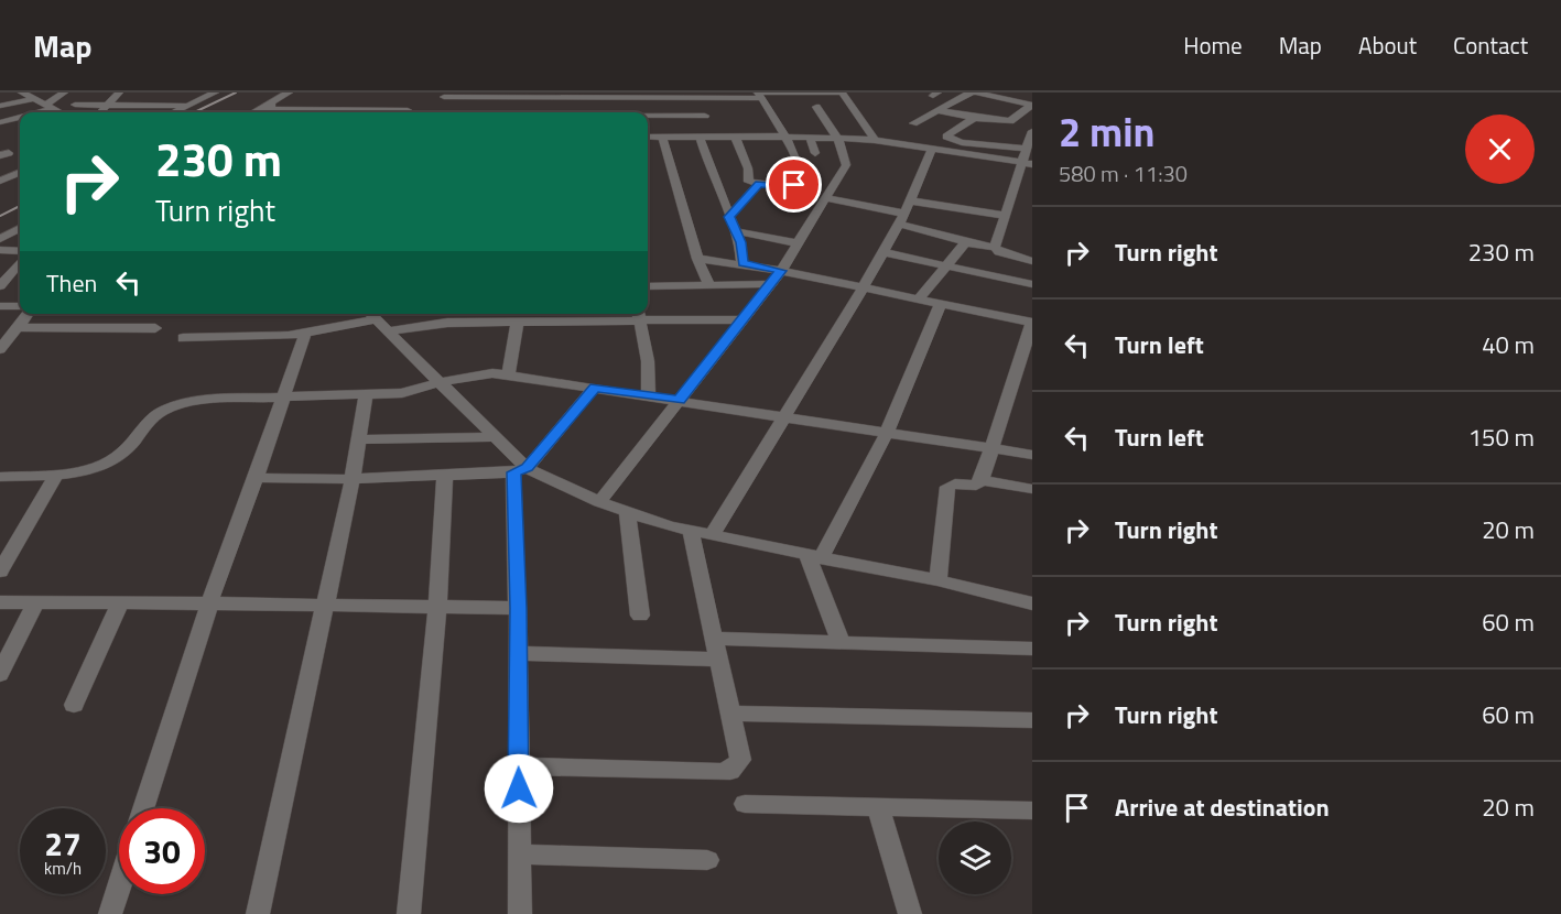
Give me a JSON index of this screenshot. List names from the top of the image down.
{
  "page": {
    "header": "Map",
    "nav": [
      "Home",
      "Map",
      "About",
      "Contact"
    ],
    "heading": ["2 min", "580 m · 11:30"],
    "turn": ["230 m", "Turn right"],
    "list": [
      {
        "name": "Turn right",
        "value": "230 m"
      },
      {
        "name": "Turn left",
        "value": "40 m"
      },
      {
        "name": "Turn left",
        "value": "150 m"
      },
      {
        "name": "Turn right",
        "value": "20 m"
      },
      {
        "name": "Turn right",
        "value": "60 m"
      },
      {
        "name": "Turn right",
        "value": "60 m"
      },
      {
        "name": "Arrive at destination",
        "value": "20 m"
      }
    ],
    "then": "Then",
    "speed": "27 km/h",
    "limit": "30"
  }
}
